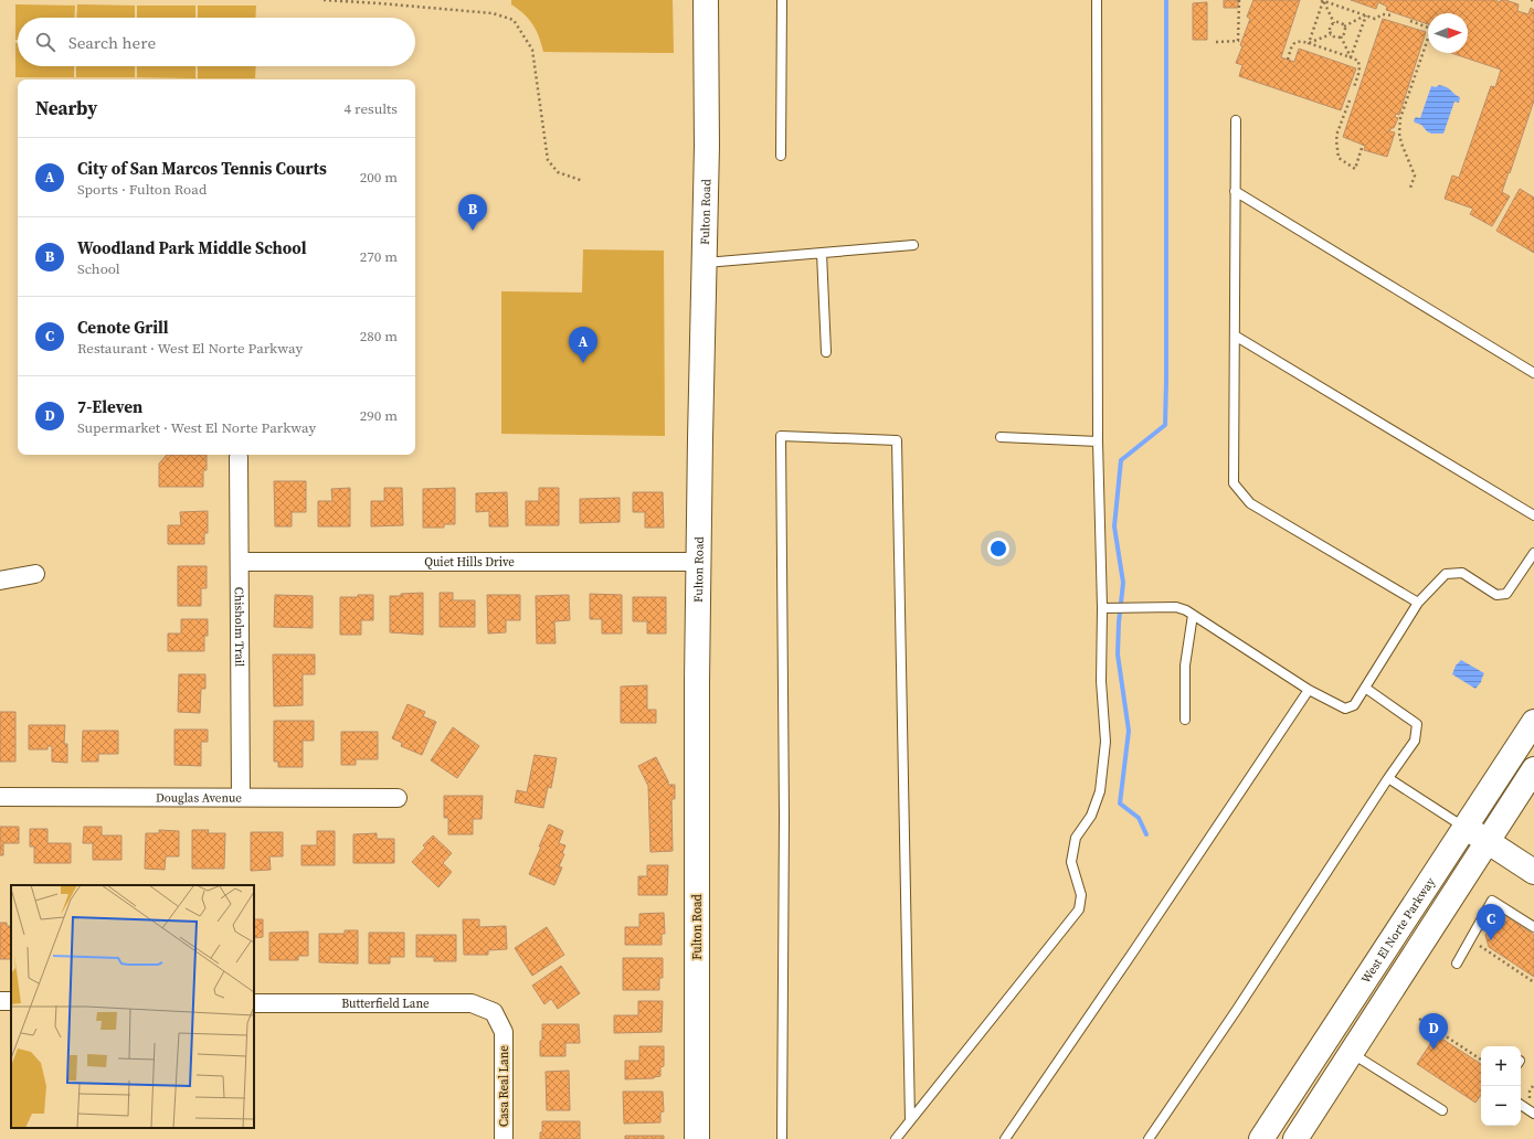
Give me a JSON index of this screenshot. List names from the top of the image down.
{
  "streets": {
    "street": [
      "Fulton Road",
      "Quiet Hills Drive",
      "Chisholm Trail",
      "Douglas Avenue",
      "West El Norte Parkway",
      "Butterfield Lane",
      "Casa Real Lane"
    ]
  },
  "crossings": [
    ["Fulton Road", "Quiet Hills Drive"],
    ["Quiet Hills Drive", "Chisholm Trail"],
    ["Chisholm Trail", "Douglas Avenue"],
    ["Butterfield Lane", "Casa Real Lane"]
  ],
  "north": "right",
  "page": {
    "search": "Search here",
    "heading": ["Nearby", "4 results"],
    "list": [
      {
        "mark": "A",
        "name": "City of San Marcos Tennis Courts",
        "note": "Sports · Fulton Road",
        "value": "200 m"
      },
      {
        "mark": "B",
        "name": "Woodland Park Middle School",
        "note": "School",
        "value": "270 m"
      },
      {
        "mark": "C",
        "name": "Cenote Grill",
        "note": "Restaurant · West El Norte Parkway",
        "value": "280 m"
      },
      {
        "mark": "D",
        "name": "7-Eleven",
        "note": "Supermarket · West El Norte Parkway",
        "value": "290 m"
      }
    ],
    "pins": [
      "B",
      "A",
      "C",
      "D"
    ],
    "map_buttons": ["+", "−"]
  }
}
